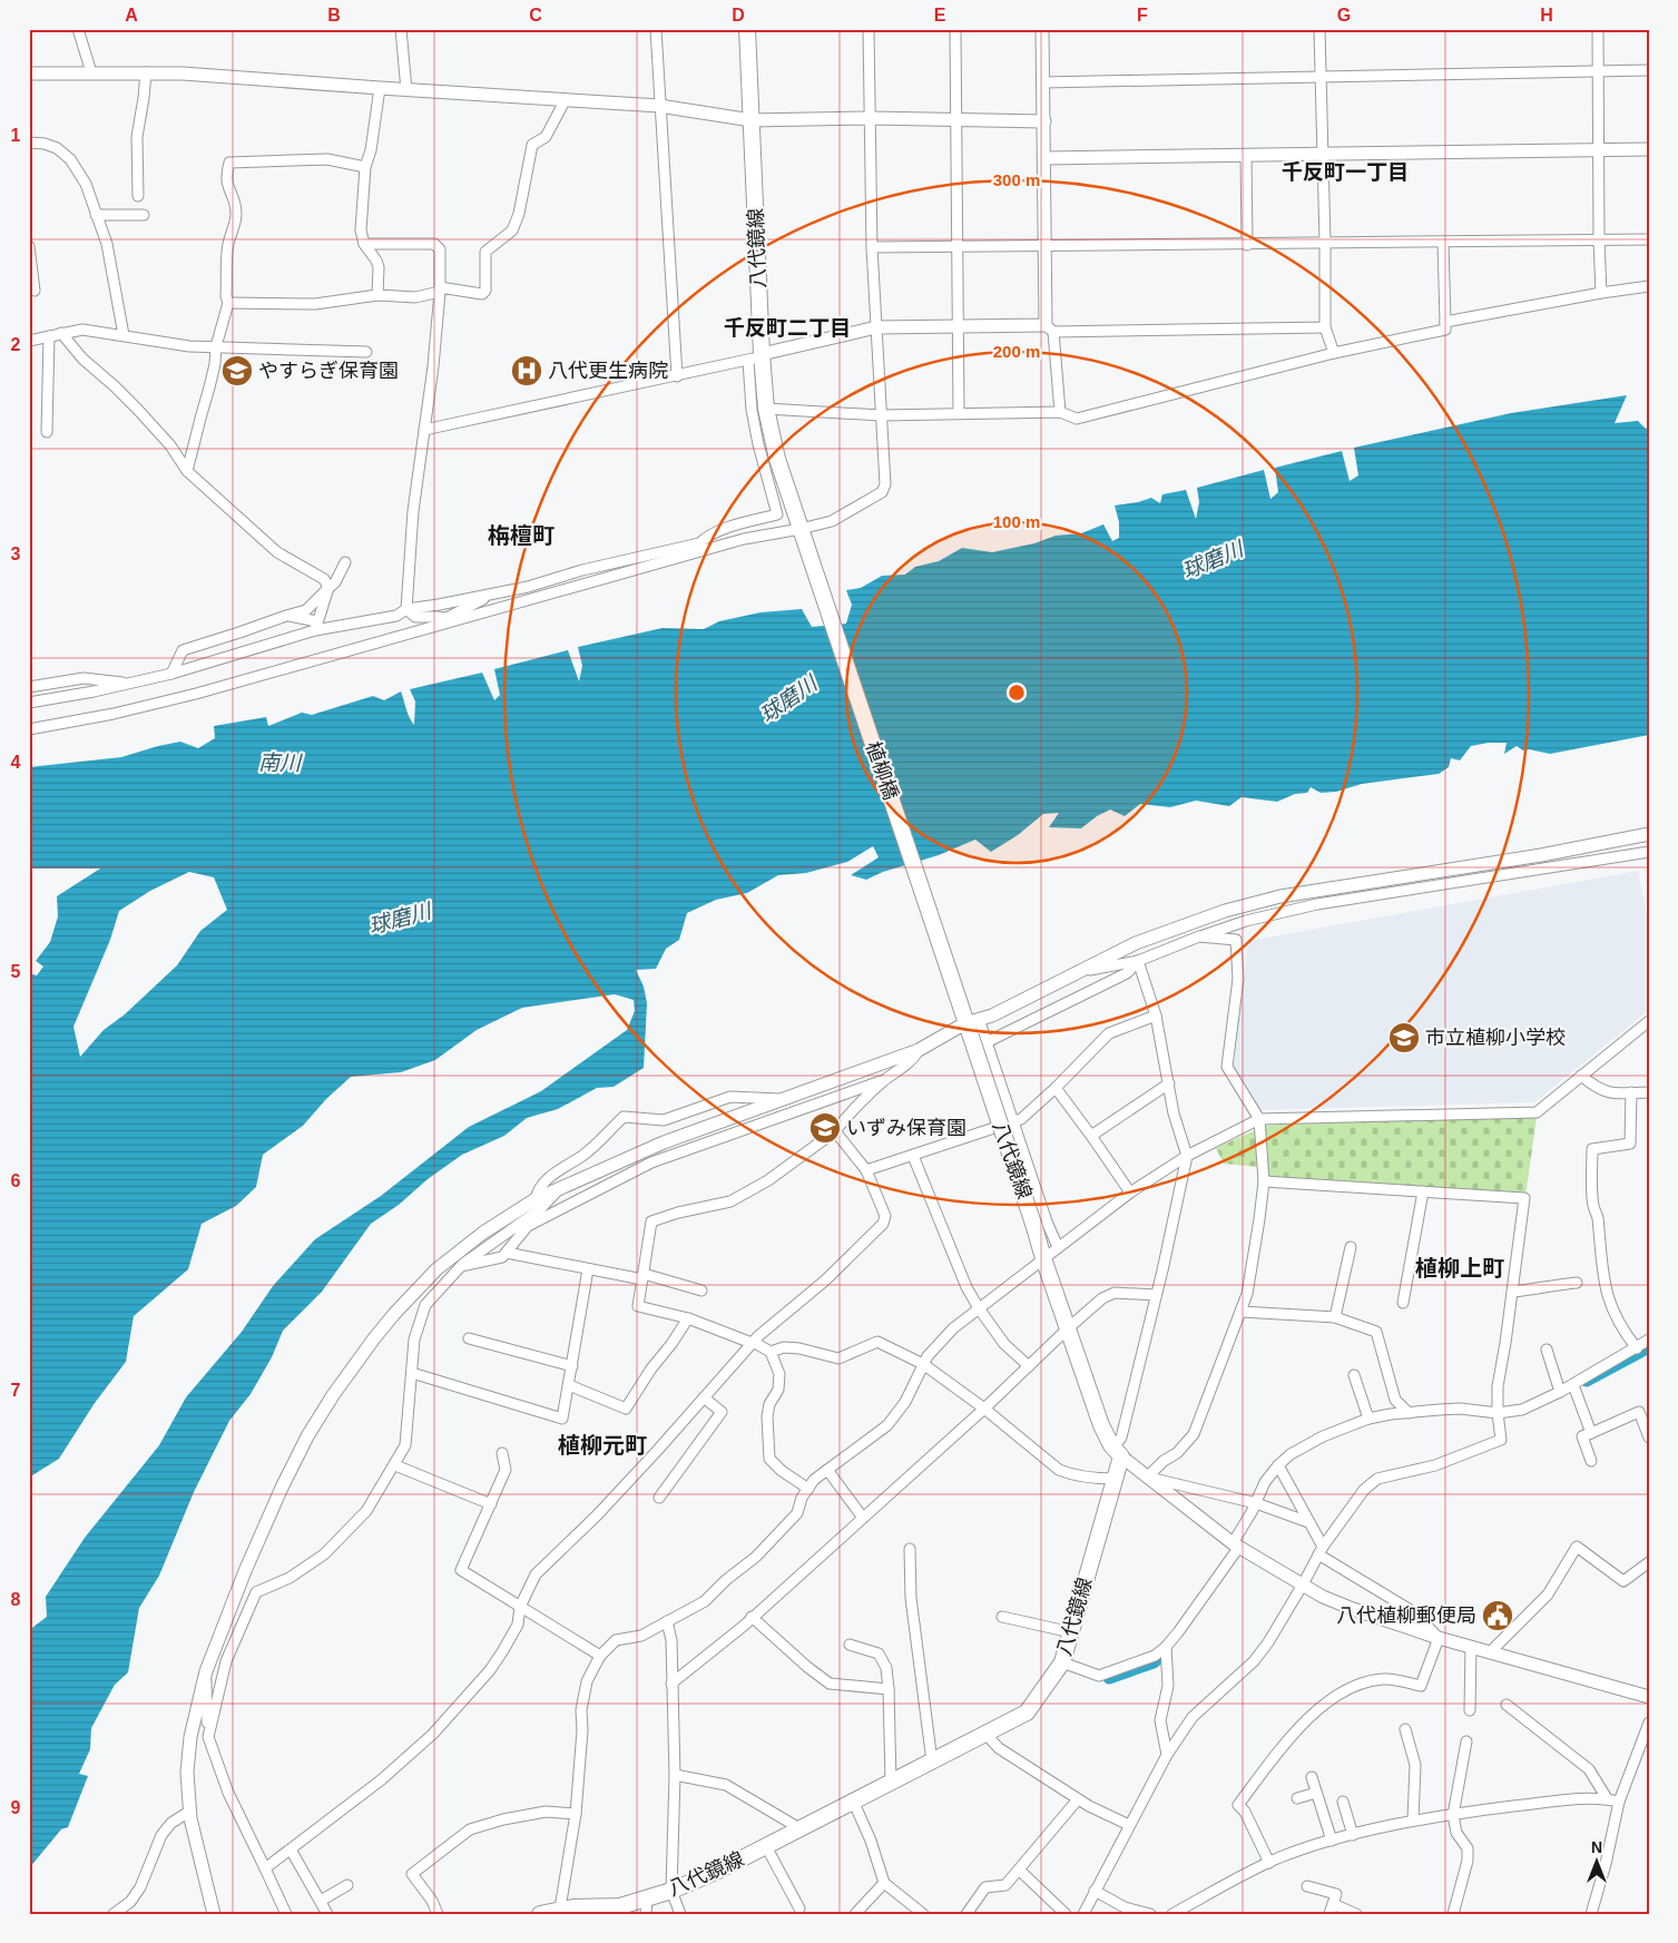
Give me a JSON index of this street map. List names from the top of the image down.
{
  "streets": {
    "main road": ["八代鏡線", "植柳橋"]
  },
  "crossings": [
    ["八代鏡線", "植柳橋"]
  ],
  "districts": [
    "千反町一丁目",
    "千反町二丁目",
    "栴檀町",
    "植柳上町",
    "植柳元町"
  ],
  "water": ["球磨川", "南川"],
  "places": {
    "school or university": ["やすらぎ保育園", "市立植柳小学校", "いずみ保育園"],
    "hospital": ["八代更生病院"],
    "public building": ["八代植柳郵便局"]
  },
  "north": "top",
  "grid": {
    "columns": [
      "A",
      "B",
      "C",
      "D",
      "E",
      "F",
      "G",
      "H"
    ],
    "rows": [
      "1",
      "2",
      "3",
      "4",
      "5",
      "6",
      "7",
      "8",
      "9"
    ]
  },
  "rings": ["300 m", "200 m", "100 m"]
}
